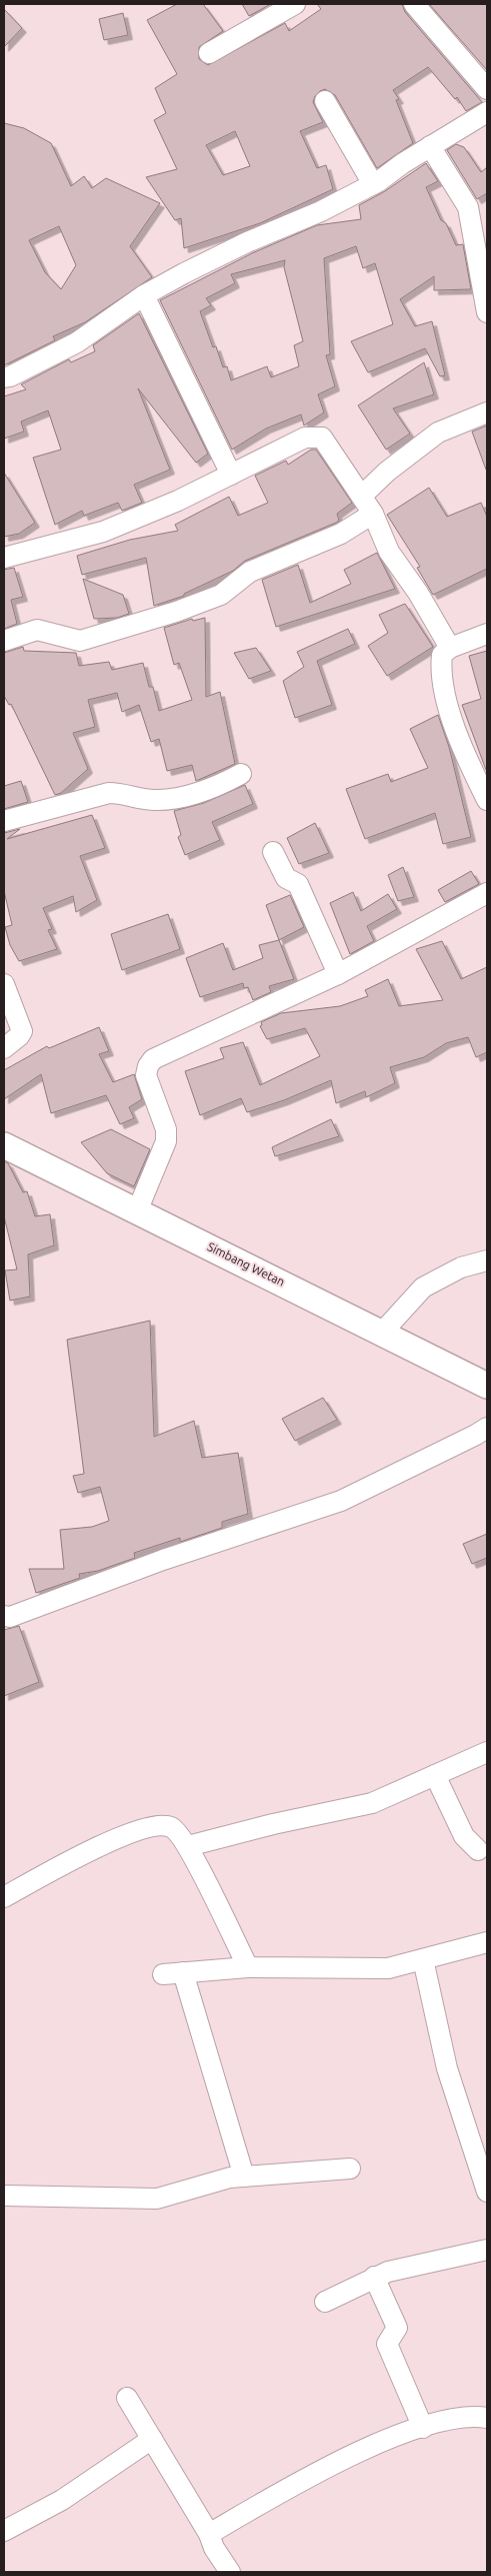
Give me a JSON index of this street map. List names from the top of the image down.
{
  "streets": {
    "street": ["Simbang Wetan"]
  }
}
